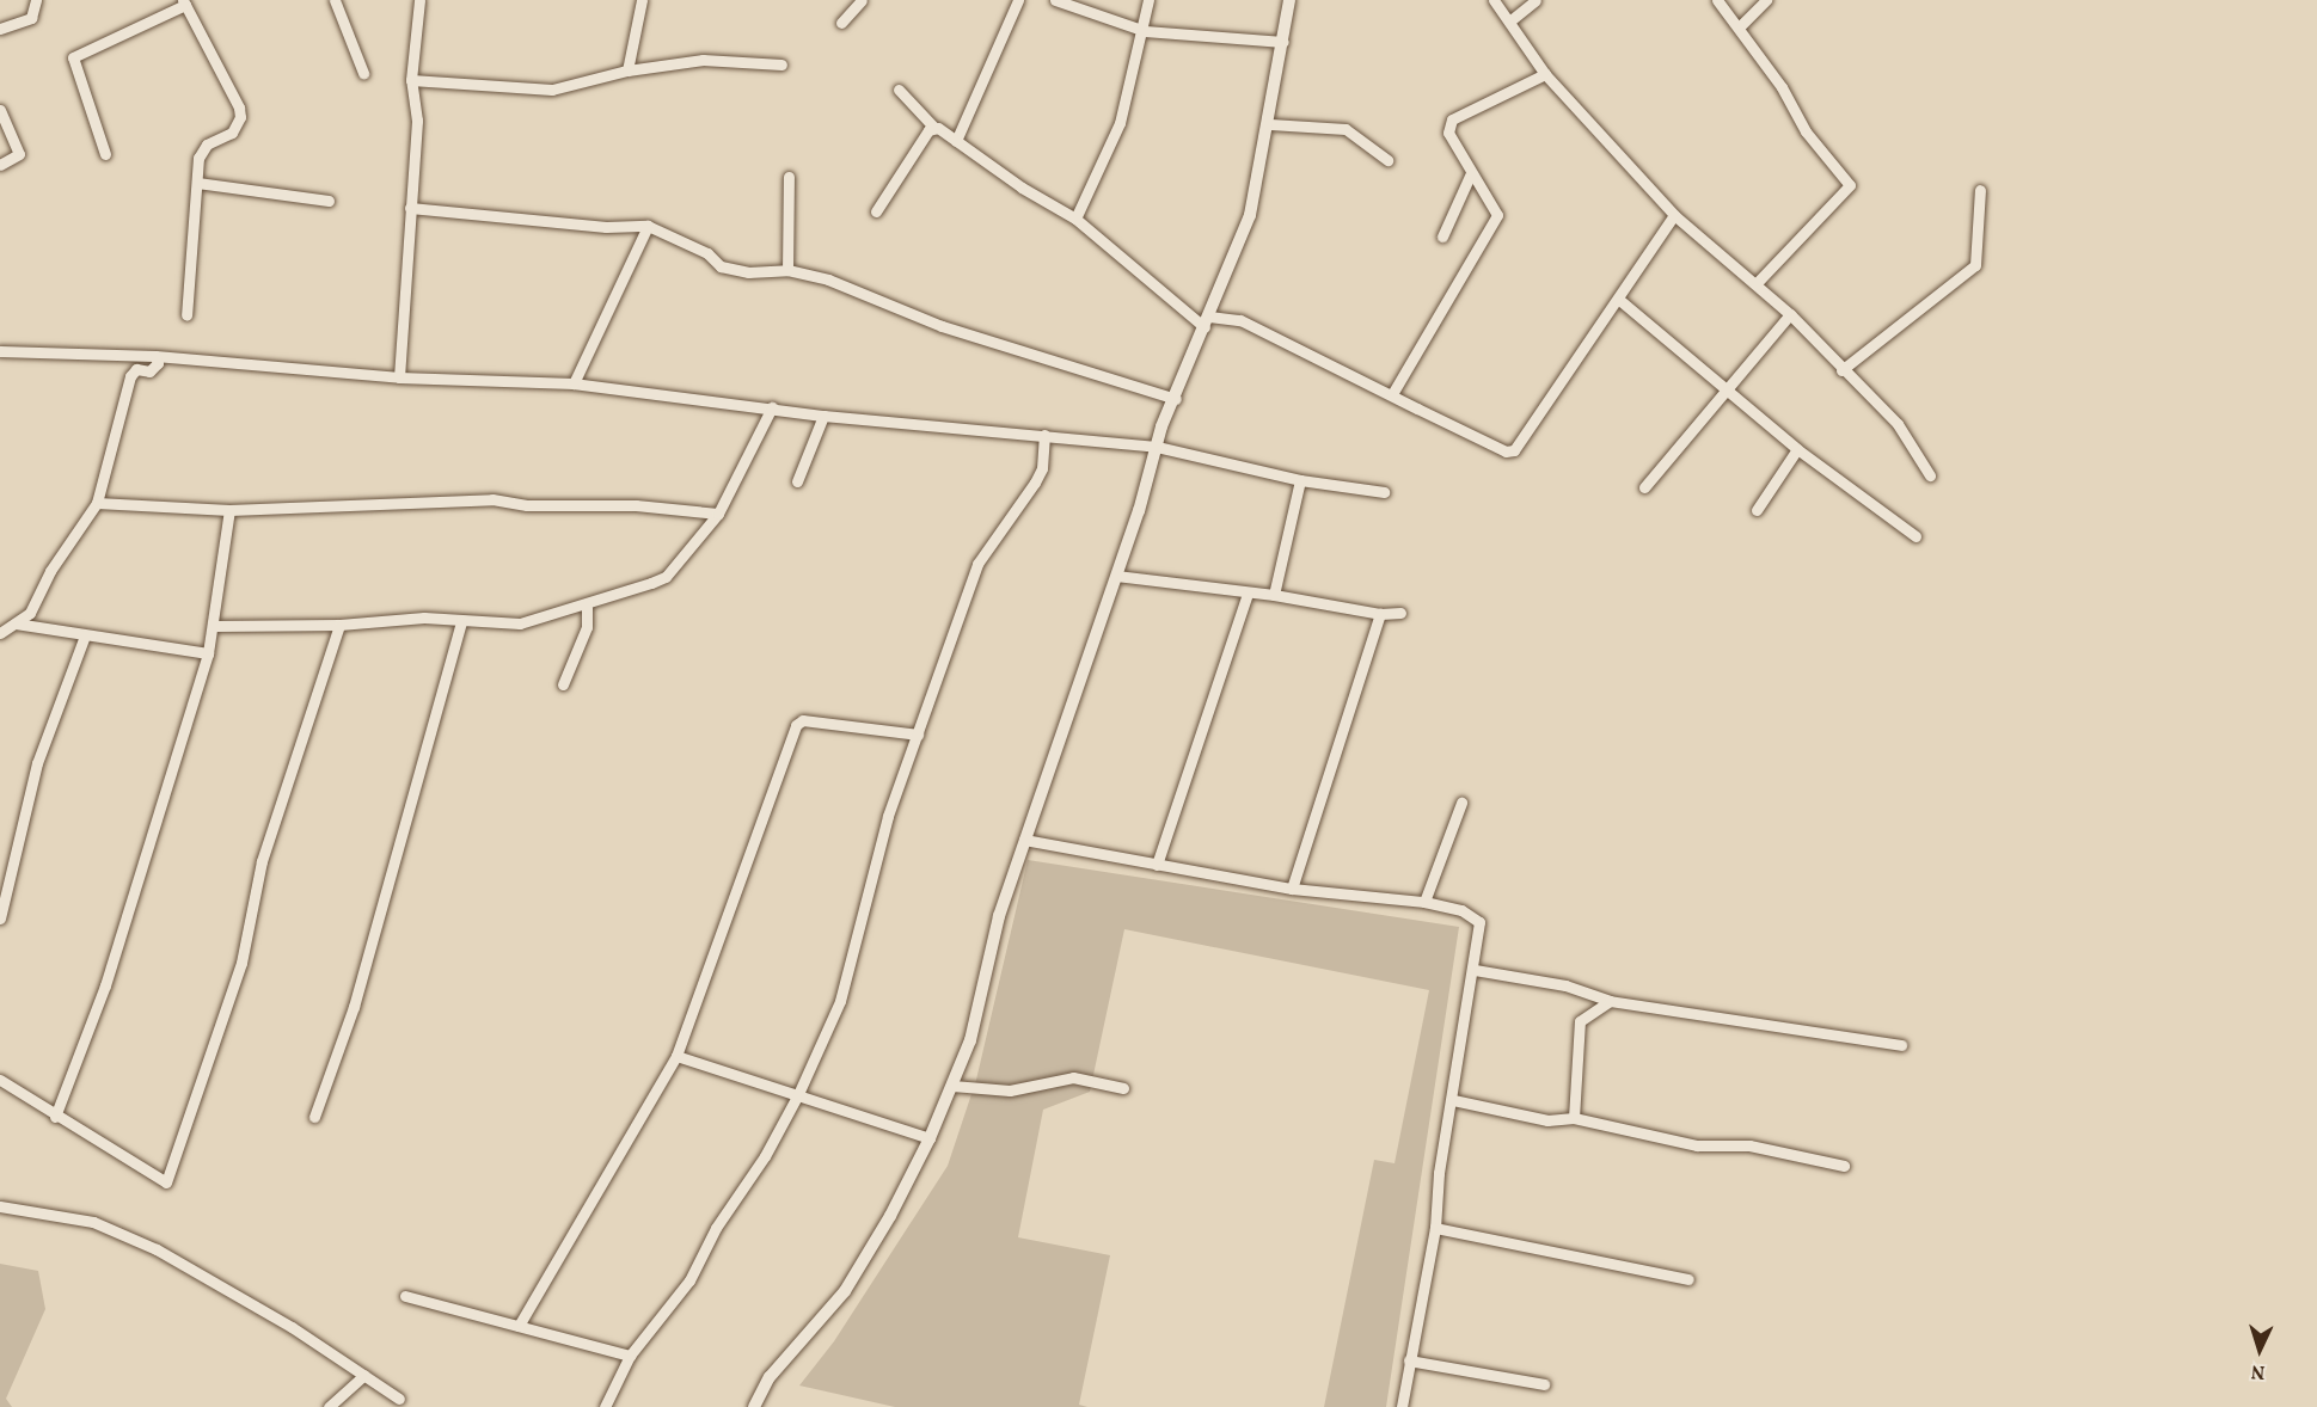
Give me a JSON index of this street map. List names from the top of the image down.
{
  "north": "bottom"
}
